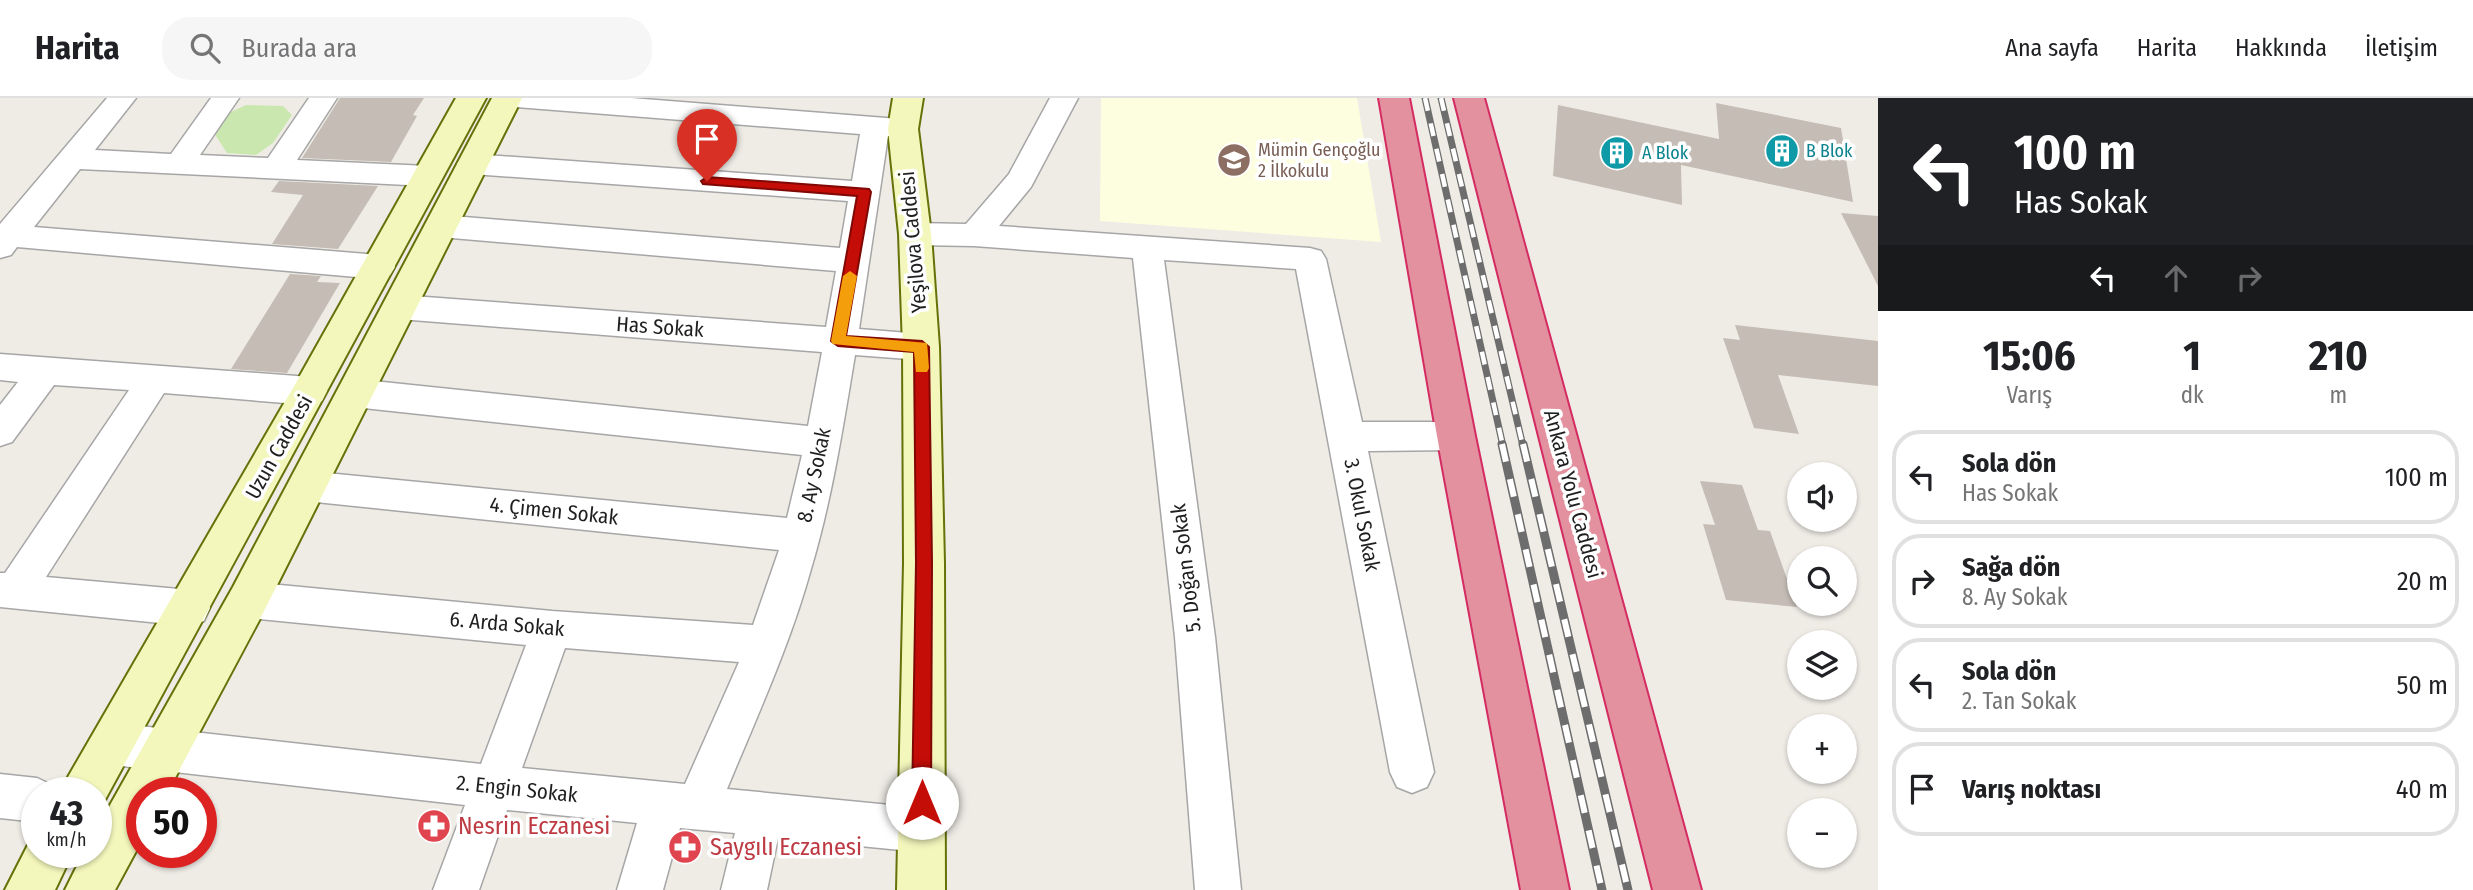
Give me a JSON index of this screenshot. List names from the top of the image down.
{
  "streets": {
    "highway": ["Ankara Yolu Caddesi"],
    "main road": ["Yeşilova Caddesi", "Uzun Caddesi"],
    "street": [
      "Has Sokak",
      "8. Ay Sokak",
      "4. Çimen Sokak",
      "3. Okul Sokak",
      "5. Doğan Sokak",
      "6. Arda Sokak",
      "2. Engin Sokak"
    ]
  },
  "crossings": [
    ["Yeşilova Caddesi", "Has Sokak"],
    ["Yeşilova Caddesi", "8. Ay Sokak"],
    ["Yeşilova Caddesi", "2. Engin Sokak"],
    ["Has Sokak", "Uzun Caddesi"],
    ["Has Sokak", "8. Ay Sokak"],
    ["Uzun Caddesi", "4. Çimen Sokak"],
    ["Uzun Caddesi", "6. Arda Sokak"],
    ["Uzun Caddesi", "2. Engin Sokak"],
    ["8. Ay Sokak", "4. Çimen Sokak"],
    ["8. Ay Sokak", "6. Arda Sokak"],
    ["8. Ay Sokak", "2. Engin Sokak"],
    ["3. Okul Sokak", "5. Doğan Sokak"]
  ],
  "places": {
    "building": ["B Blok", "A Blok"],
    "school or university": ["Mümin Gençoğlu 2 İlkokulu"],
    "pharmacy": ["Nesrin Eczanesi", "Saygılı Eczanesi"]
  },
  "page": {
    "header": "Harita",
    "search": "Burada ara",
    "nav": [
      "Ana sayfa",
      "Harita",
      "Hakkında",
      "İletişim"
    ],
    "turn": ["100 m", "Has Sokak"],
    "eta": [
      "15:06",
      "Varış",
      "1",
      "dk",
      "210",
      "m"
    ],
    "list": [
      {
        "name": "Sola dön",
        "note": "Has Sokak",
        "value": "100 m"
      },
      {
        "name": "Sağa dön",
        "note": "8. Ay Sokak",
        "value": "20 m"
      },
      {
        "name": "Sola dön",
        "note": "2. Tan Sokak",
        "value": "50 m"
      },
      {
        "name": "Varış noktası",
        "value": "40 m"
      }
    ],
    "map_buttons": ["+", "−"],
    "speed": "43 km/h",
    "limit": "50"
  }
}
